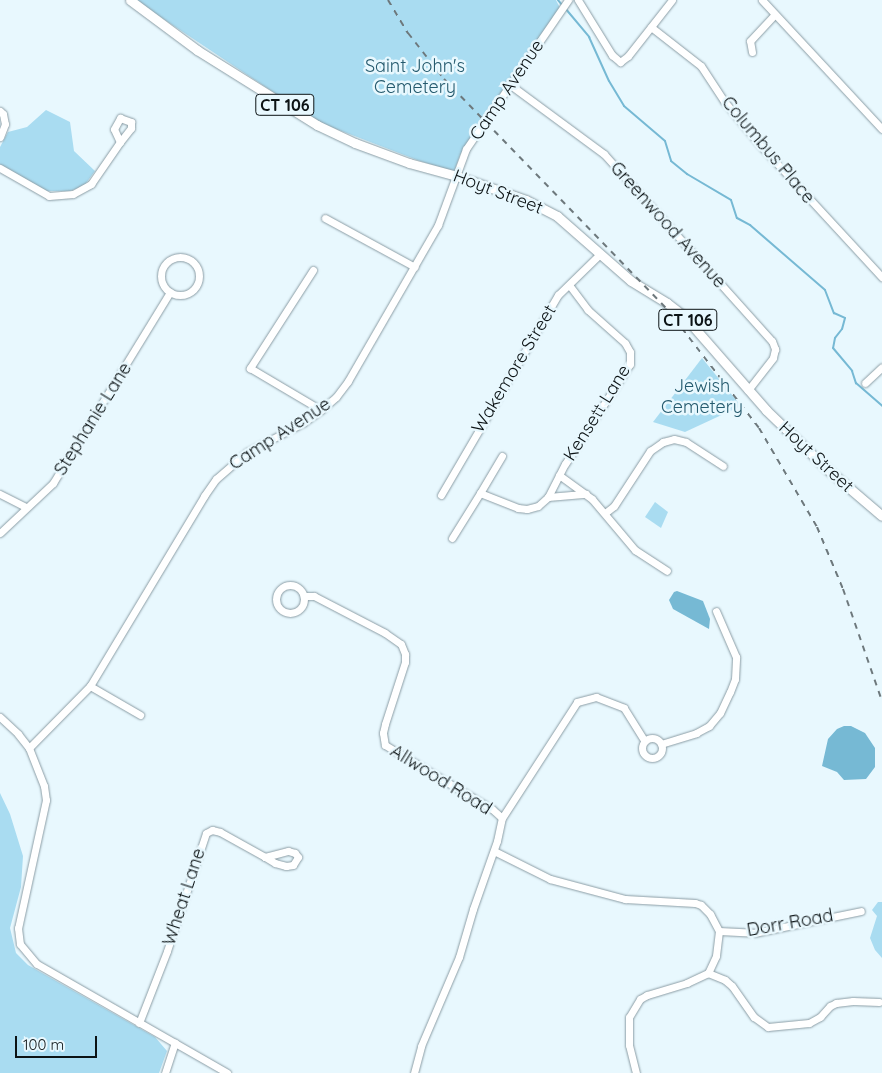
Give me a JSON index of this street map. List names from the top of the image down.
{
  "streets": {
    "main road": ["CT 106", "Hoyt Street"],
    "street": [
      "Camp Avenue",
      "Columbus Place",
      "Greenwood Avenue",
      "Wakemore Street",
      "Kensett Lane",
      "Stephanie Lane",
      "Allwood Road",
      "Wheat Lane",
      "Dorr Road"
    ]
  },
  "crossings": [
    ["Camp Avenue", "Hoyt Street"],
    ["Camp Avenue", "Greenwood Avenue"],
    ["Hoyt Street", "Greenwood Avenue"],
    ["Hoyt Street", "Wakemore Street"],
    ["Wakemore Street", "Kensett Lane"]
  ],
  "parks": ["Saint John's Cemetery", "Jewish Cemetery"],
  "scale_bar": "100 m"
}
